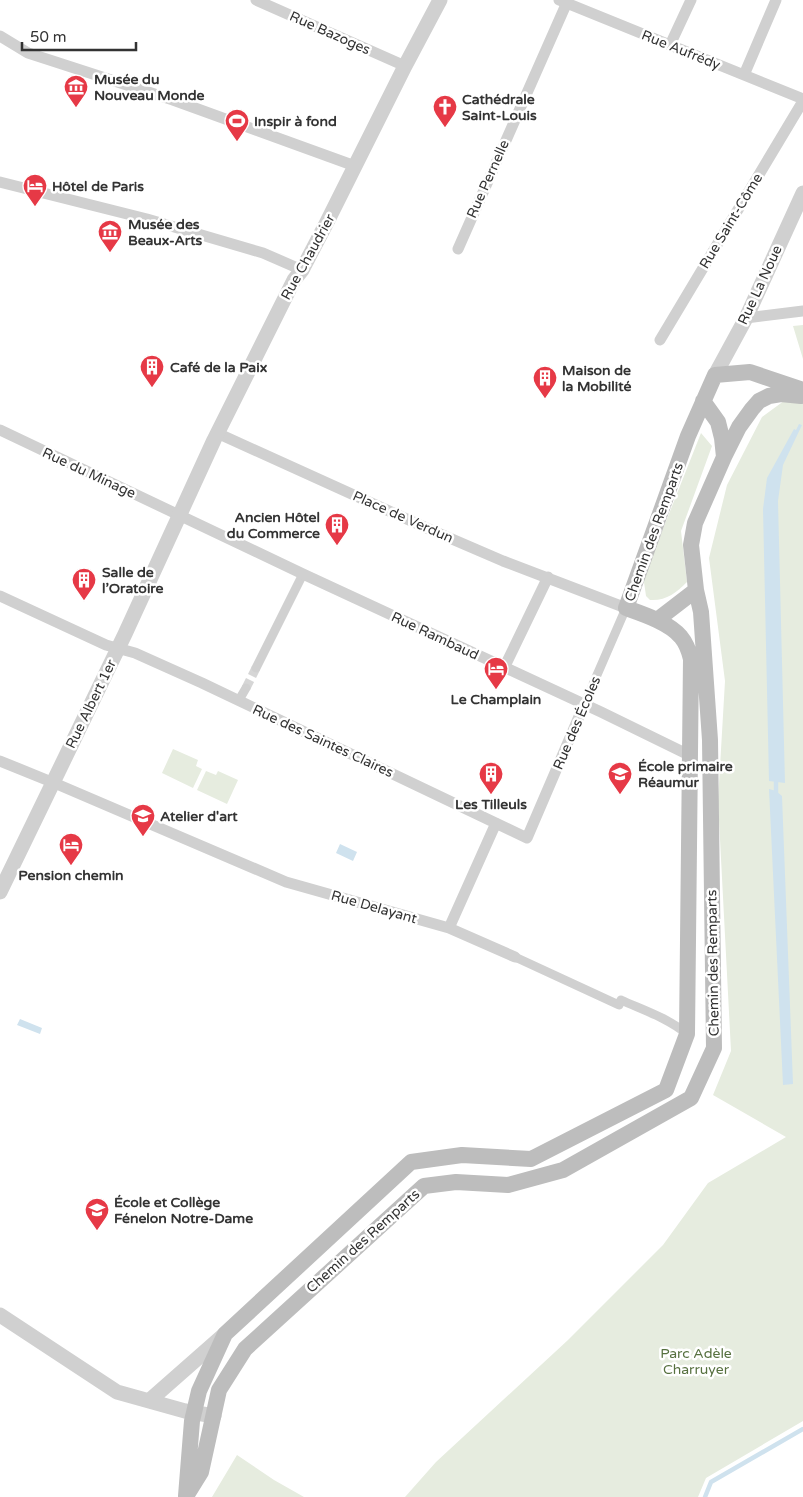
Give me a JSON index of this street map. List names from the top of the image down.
{
  "streets": {
    "main road": ["Chemin des Remparts"],
    "street": [
      "Rue Bazoges",
      "Rue Aufrédy",
      "Rue Pernelle",
      "Rue Saint-Côme",
      "Rue Chaudrier",
      "Rue La Noue",
      "Rue du Minage",
      "Place de Verdun",
      "Rue Rambaud",
      "Rue Albert 1er",
      "Rue des Écoles",
      "Rue des Saintes Claires",
      "Rue Delayant"
    ]
  },
  "crossings": [
    ["Rue Bazoges", "Rue Chaudrier"],
    ["Rue Aufrédy", "Rue Pernelle"],
    ["Rue Aufrédy", "Rue Saint-Côme"],
    ["Rue Chaudrier", "Rue du Minage"],
    ["Rue Chaudrier", "Place de Verdun"],
    ["Rue Chaudrier", "Rue Rambaud"],
    ["Rue Chaudrier", "Rue Albert 1er"],
    ["Rue La Noue", "Chemin des Remparts"],
    ["Rue du Minage", "Rue Rambaud"],
    ["Rue du Minage", "Rue Albert 1er"],
    ["Place de Verdun", "Chemin des Remparts"],
    ["Place de Verdun", "Rue des Écoles"],
    ["Chemin des Remparts", "Rue Rambaud"],
    ["Chemin des Remparts", "Rue des Écoles"],
    ["Chemin des Remparts", "Rue Delayant"],
    ["Rue Rambaud", "Rue Albert 1er"],
    ["Rue Rambaud", "Rue des Écoles"],
    ["Rue Albert 1er", "Rue des Saintes Claires"],
    ["Rue Albert 1er", "Rue Delayant"],
    ["Rue des Écoles", "Rue des Saintes Claires"]
  ],
  "parks": ["Parc Adèle Charruyer"],
  "places": {
    "museum": ["Musée du Nouveau Monde", "Musée des Beaux-Arts"],
    "church": ["Cathédrale Saint-Louis"],
    "sports": ["Inspir à fond"],
    "hotel": ["Hôtel de Paris", "Le Champlain", "Pension chemin"],
    "building": [
      "Café de la Paix",
      "Maison de la Mobilité",
      "Ancien Hôtel du Commerce",
      "Salle de l’Oratoire",
      "Les Tilleuls"
    ],
    "school or university": ["École primaire Réaumur", "Atelier d'art", "École et Collège Fénelon Notre-Dame"]
  },
  "scale_bar": "50 m"
}
